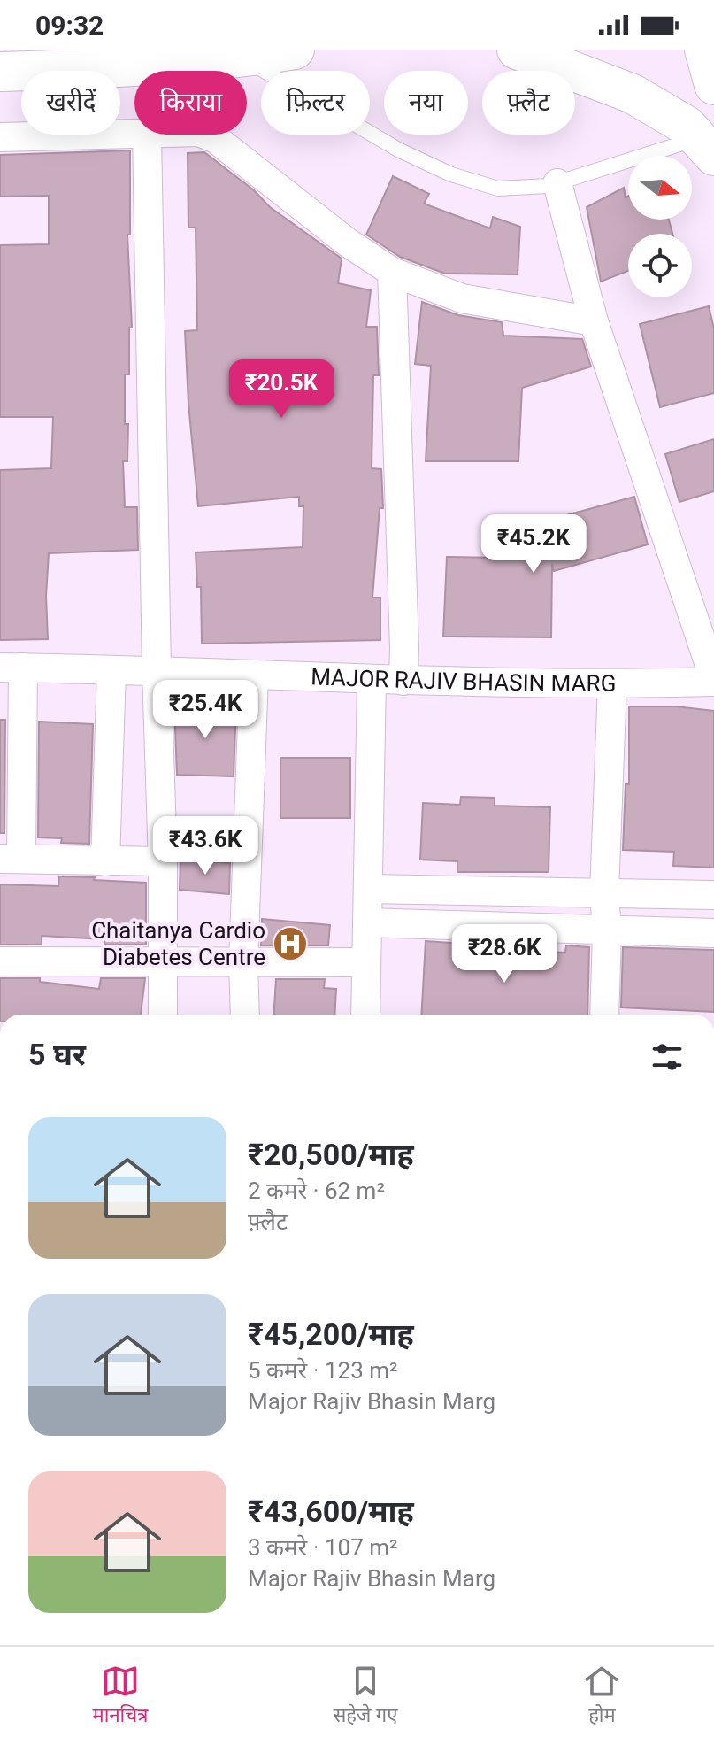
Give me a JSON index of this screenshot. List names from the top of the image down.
{
  "streets": {
    "street": ["MAJOR RAJIV BHASIN MARG"]
  },
  "places": {
    "hospital": ["Chaitanya Cardio Diabetes Centre"]
  },
  "north": "right",
  "page": {
    "status": "09:32",
    "chip": [
      "खरीदें",
      "किराया",
      "फ़िल्टर",
      "नया",
      "फ़्लैट"
    ],
    "price": [
      "₹20.5K",
      "₹45.2K",
      "₹25.4K",
      "₹43.6K",
      "₹28.6K"
    ],
    "heading": "5 घर",
    "list": [
      {
        "name": "₹20,500/माह",
        "note": "2 कमरे · 62 m² · फ़्लैट"
      },
      {
        "name": "₹45,200/माह",
        "note": "5 कमरे · 123 m² · Major Rajiv Bhasin Marg"
      },
      {
        "name": "₹43,600/माह",
        "note": "3 कमरे · 107 m² · Major Rajiv Bhasin Marg"
      }
    ],
    "tabs": ["मानचित्र", "सहेजे गए", "होम"]
  }
}
